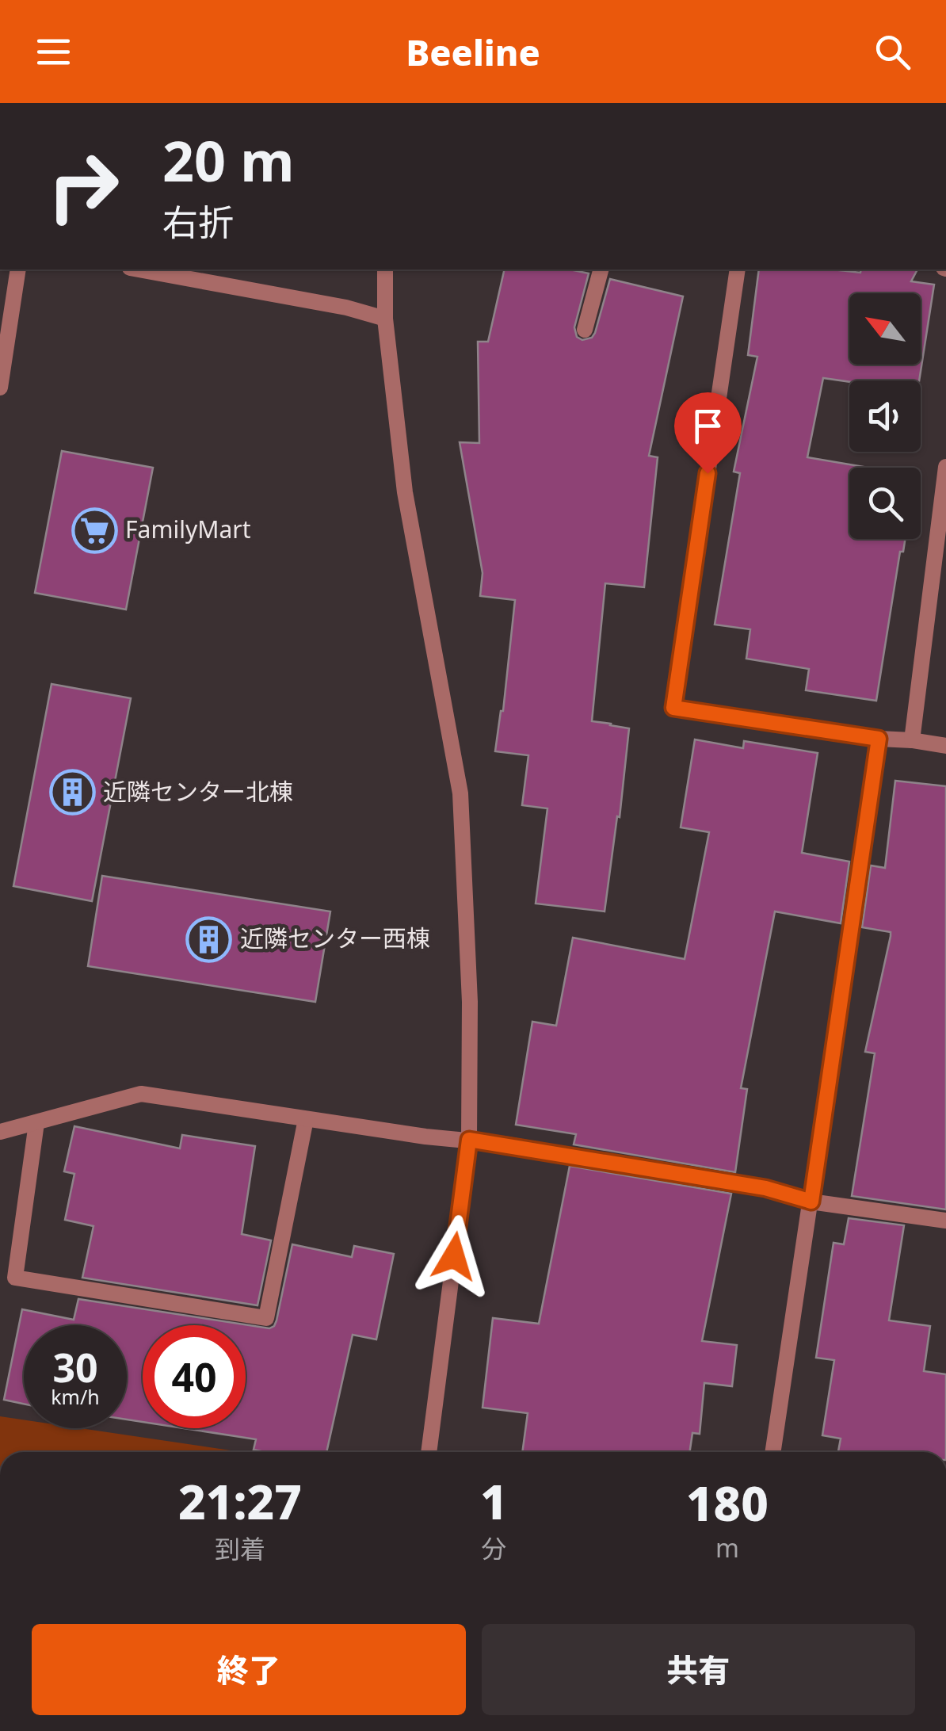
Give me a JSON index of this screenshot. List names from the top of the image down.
{
  "places": {
    "supermarket": ["FamilyMart"],
    "building": ["近隣センター北棟", "近隣センター西棟"]
  },
  "north": "top left",
  "page": {
    "header": "Beeline",
    "turn": ["20 m", "右折"],
    "speed": "30 km/h",
    "limit": "40",
    "eta": [
      "21:27",
      "到着",
      "1",
      "分",
      "180",
      "m"
    ],
    "buttons": ["終了", "共有"]
  }
}
